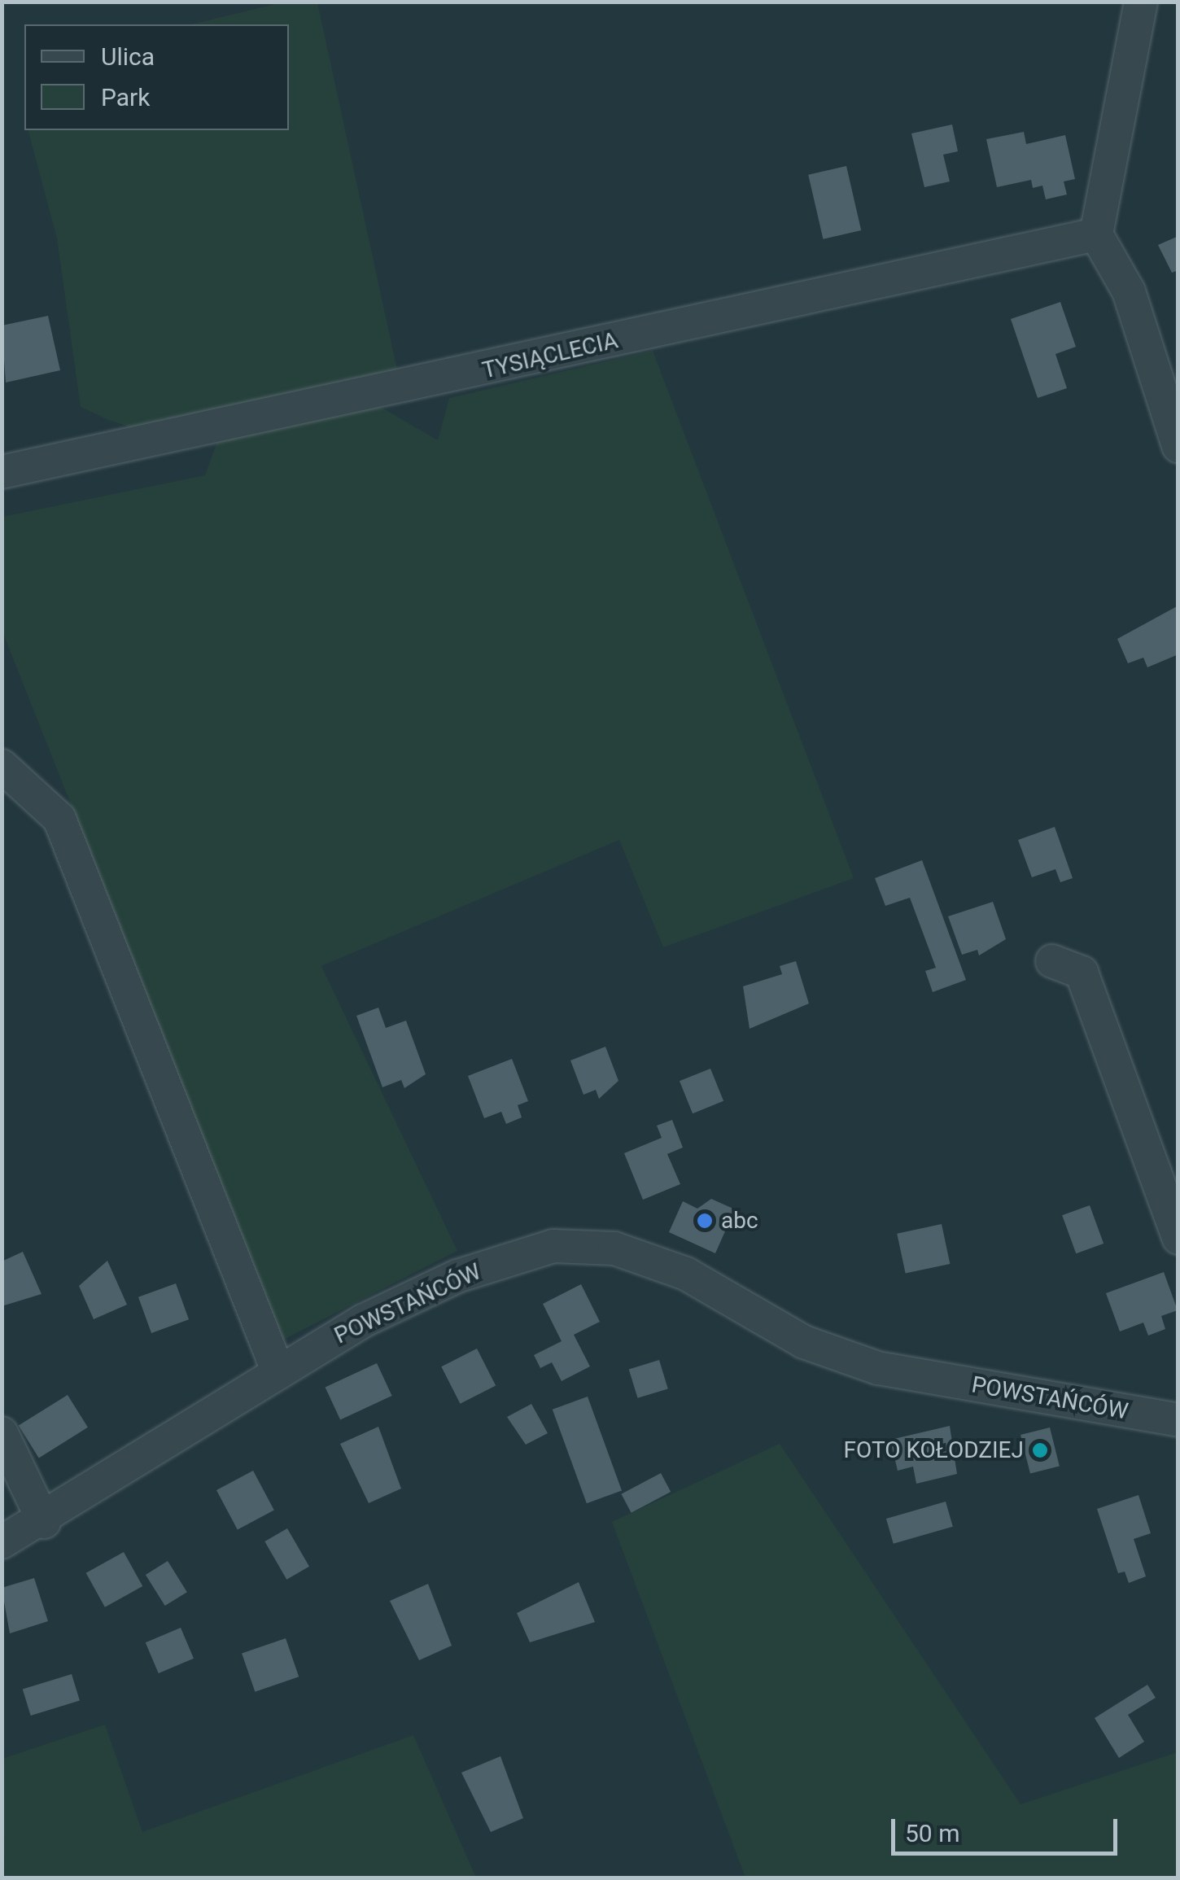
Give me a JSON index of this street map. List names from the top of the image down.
{
  "streets": {
    "street": ["TYSIĄCLECIA", "POWSTAŃCÓW"]
  },
  "places": ["abc", "FOTO KOŁODZIEJ"],
  "legend": ["Ulica", "Park"],
  "scale_bar": "50 m"
}
